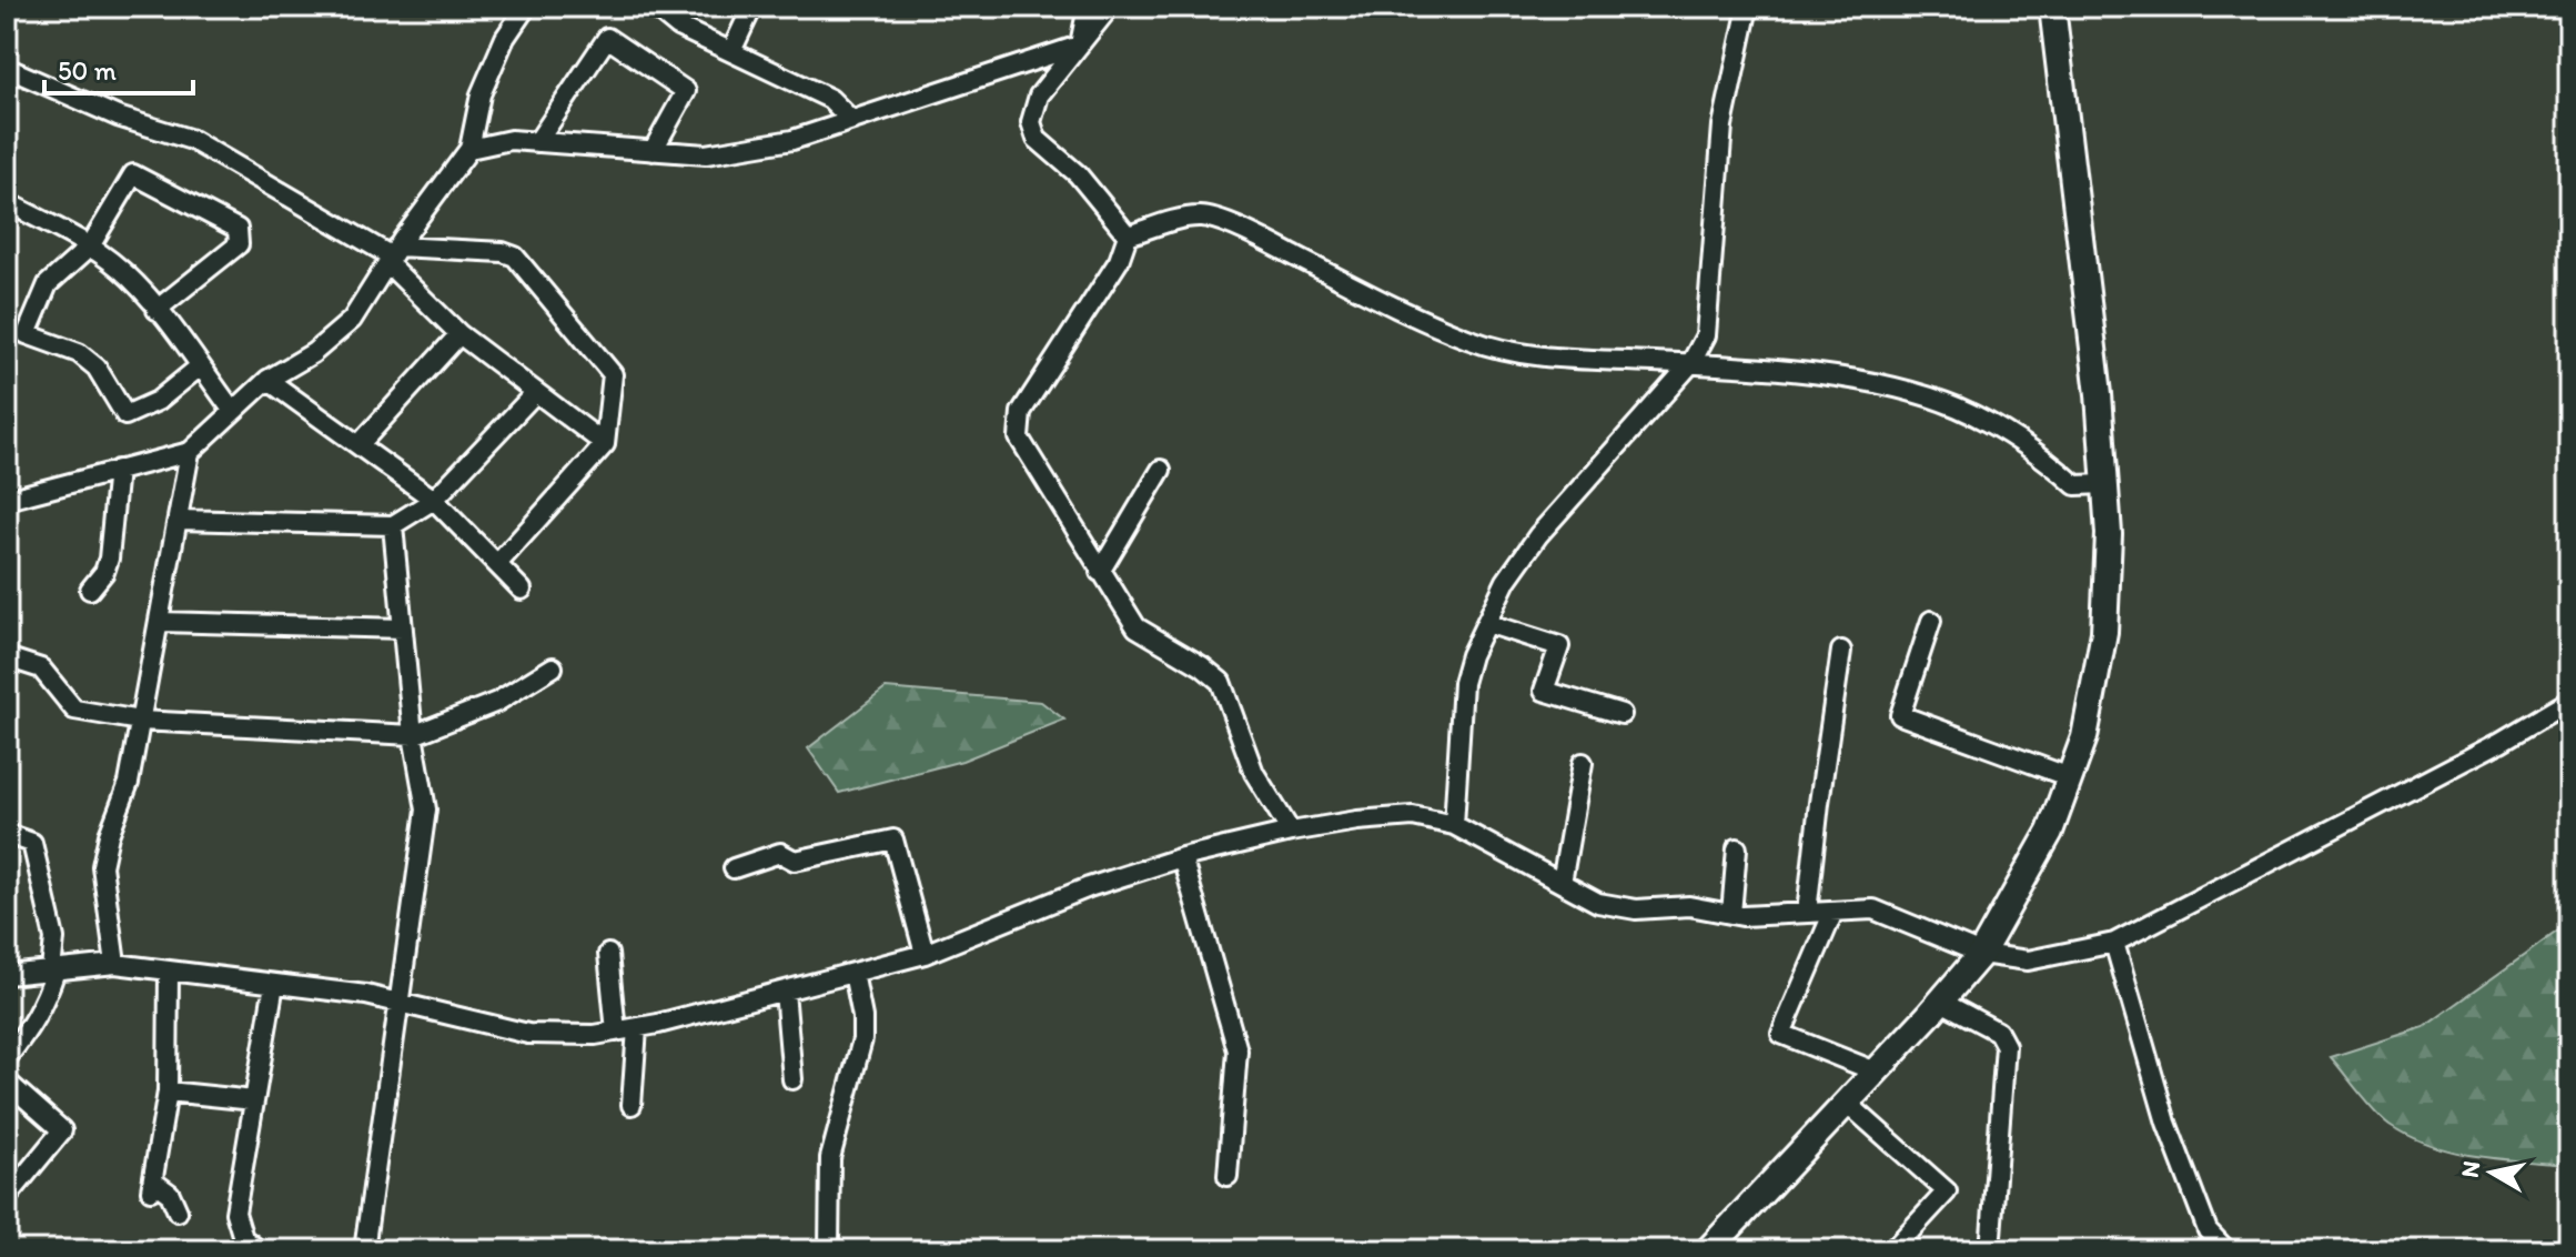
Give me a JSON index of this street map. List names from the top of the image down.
{
  "scale_bar": "50 m",
  "north": "left"
}
